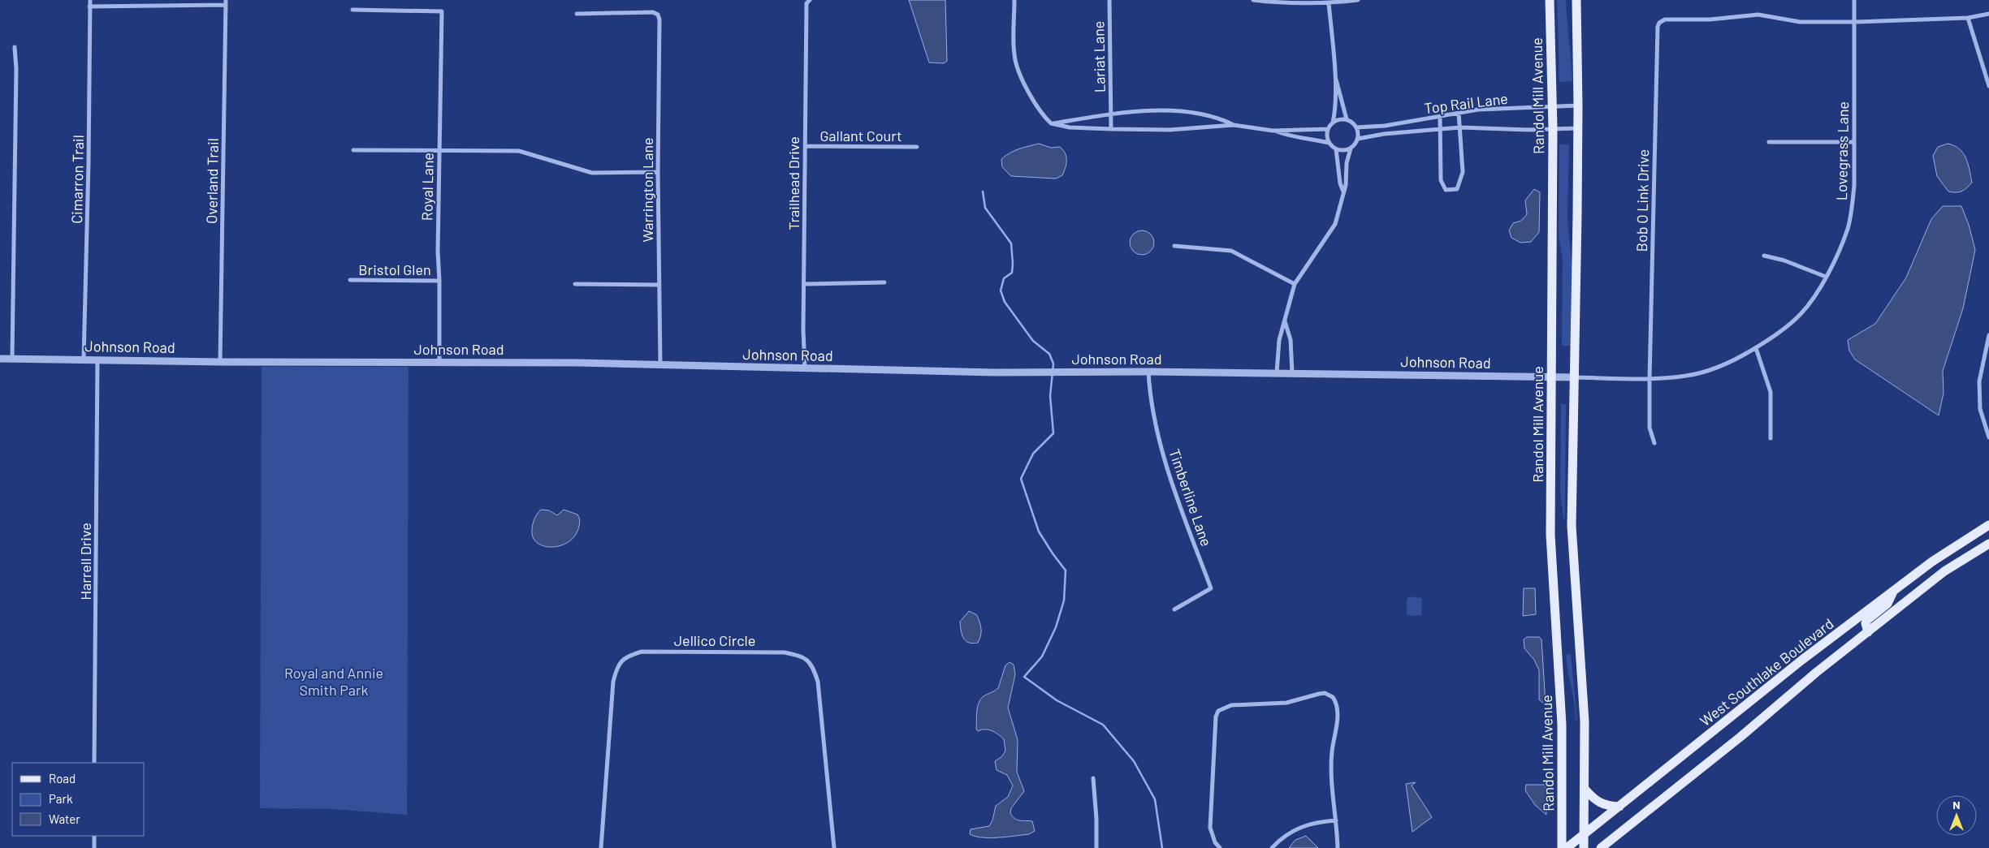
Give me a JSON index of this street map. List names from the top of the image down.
{
  "streets": {
    "main road": ["Randol Mill Avenue", "West Southlake Boulevard"],
    "street": [
      "Lariat Lane",
      "Top Rail Lane",
      "Gallant Court",
      "Lovegrass Lane",
      "Cimarron Trail",
      "Overland Trail",
      "Trailhead Drive",
      "Royal Lane",
      "Warrington Lane",
      "Bob O Link Drive",
      "Bristol Glen",
      "Johnson Road",
      "Timberline Lane",
      "Harrell Drive",
      "Jellico Circle"
    ]
  },
  "crossings": [
    ["Randol Mill Avenue", "Top Rail Lane"],
    ["Randol Mill Avenue", "Johnson Road"],
    ["Gallant Court", "Trailhead Drive"],
    ["Lovegrass Lane", "Bob O Link Drive"],
    ["Lovegrass Lane", "Johnson Road"],
    ["Cimarron Trail", "Johnson Road"],
    ["Overland Trail", "Johnson Road"],
    ["Trailhead Drive", "Johnson Road"],
    ["Royal Lane", "Bristol Glen"],
    ["Royal Lane", "Johnson Road"],
    ["Warrington Lane", "Johnson Road"],
    ["Johnson Road", "Timberline Lane"],
    ["Johnson Road", "Harrell Drive"]
  ],
  "parks": ["Royal and Annie Smith Park"],
  "legend": ["Road", "Park", "Water"],
  "north": "top"
}
